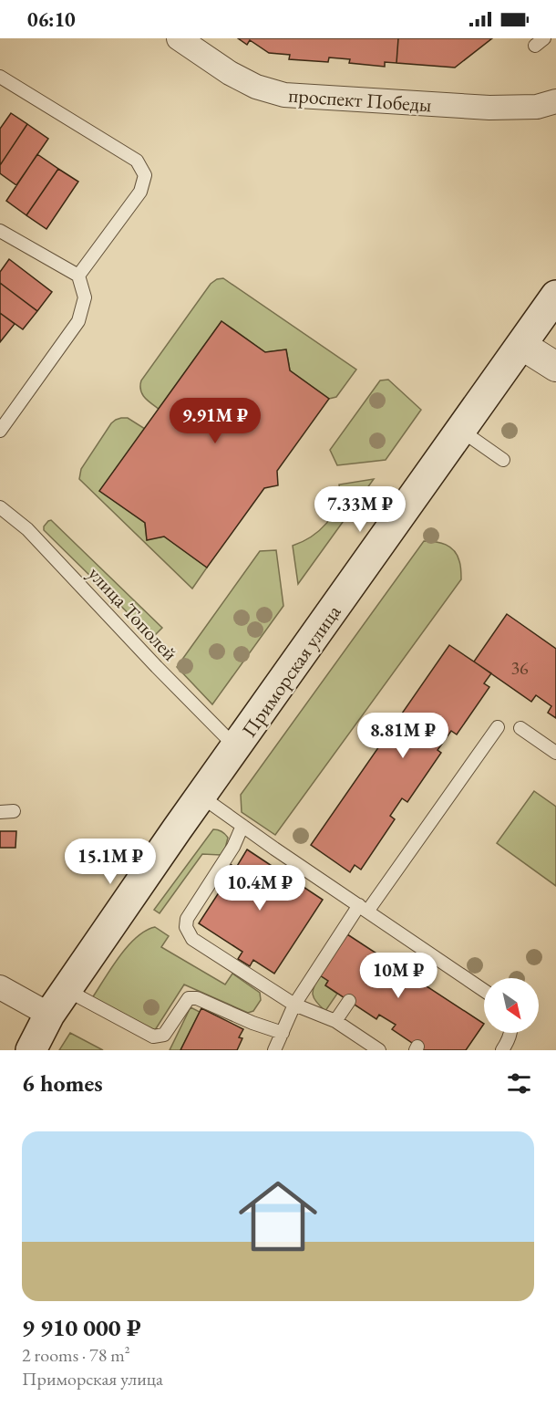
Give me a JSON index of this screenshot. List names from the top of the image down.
{
  "streets": {
    "main road": ["Приморская улица"],
    "street": ["проспект Победы"],
    "lane": ["улица Тополей"]
  },
  "crossings": [
    ["улица Тополей", "Приморская улица"]
  ],
  "house_numbers": ["36"],
  "north": "bottom right",
  "page": {
    "status": "06:10",
    "price": [
      "9.91M ₽",
      "7.33M ₽",
      "8.81M ₽",
      "15.1M ₽",
      "10.4M ₽",
      "10M ₽"
    ],
    "heading": "6 homes",
    "list": [
      {
        "name": "9 910 000 ₽",
        "note": "2 rooms · 78 m² · Приморская улица"
      }
    ]
  }
}
